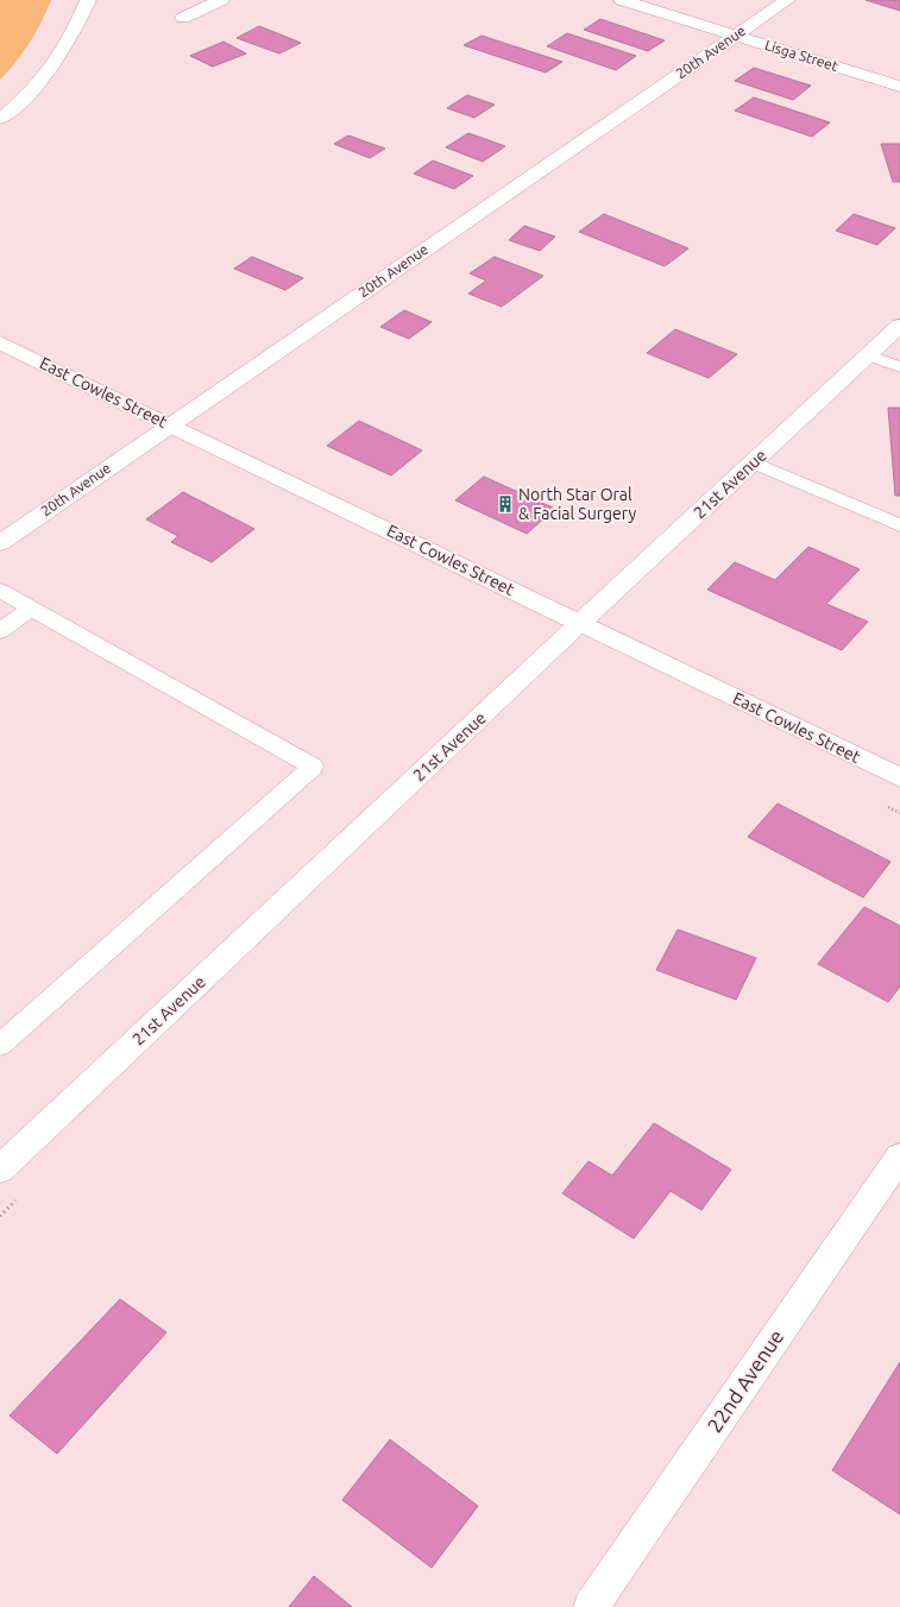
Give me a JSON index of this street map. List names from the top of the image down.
{
  "streets": {
    "street": [
      "20th Avenue",
      "Lisga Street",
      "East Cowles Street",
      "21st Avenue",
      "22nd Avenue"
    ]
  },
  "crossings": [
    ["20th Avenue", "Lisga Street"],
    ["20th Avenue", "East Cowles Street"],
    ["East Cowles Street", "21st Avenue"]
  ],
  "places": {
    "building": ["North Star Oral & Facial Surgery"]
  }
}
